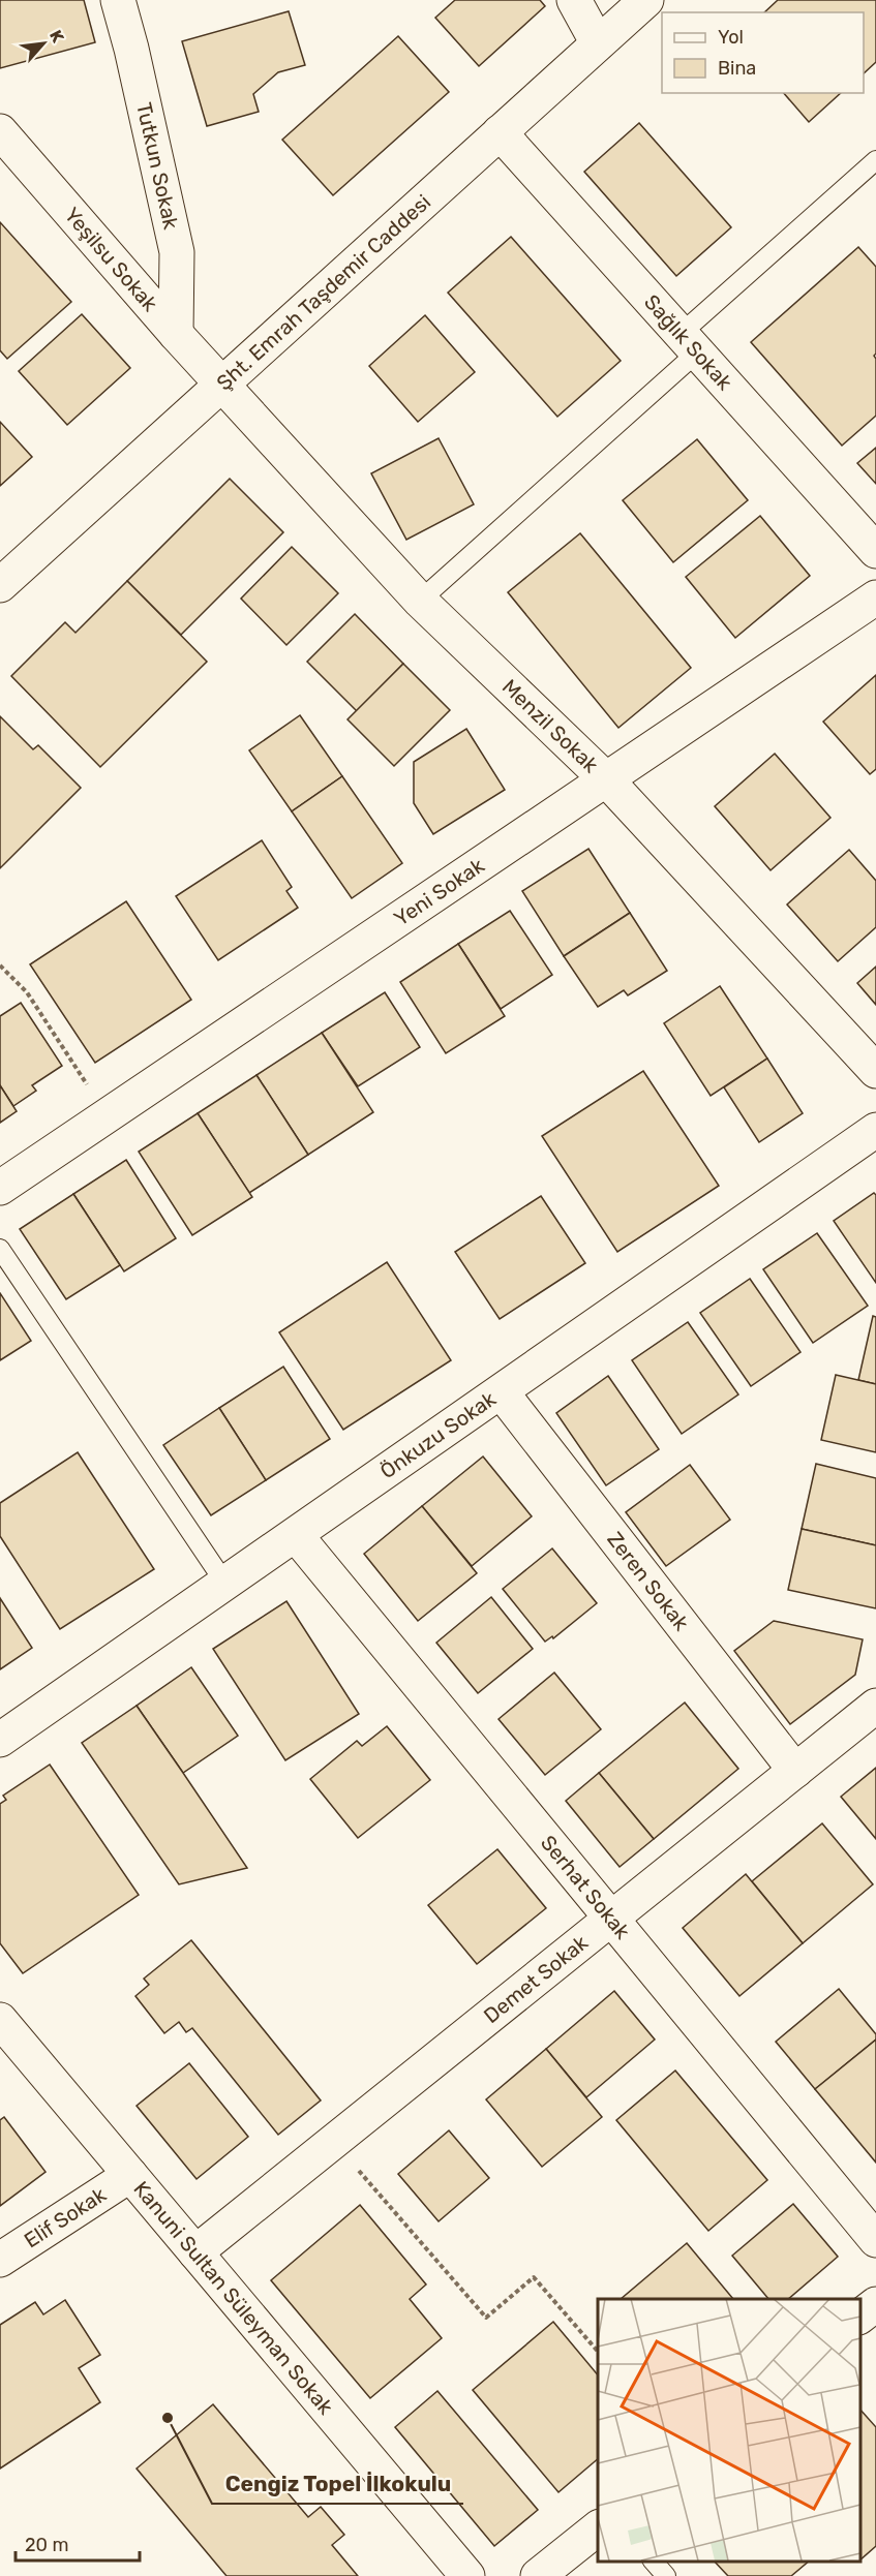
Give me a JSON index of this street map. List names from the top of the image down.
{
  "streets": {
    "street": [
      "Tutkun Sokak",
      "Yeşilsu Sokak",
      "Şht. Emrah Taşdemir Caddesi",
      "Sağlık Sokak",
      "Menzil Sokak",
      "Yeni Sokak",
      "Önkuzu Sokak",
      "Zeren Sokak",
      "Serhat Sokak",
      "Demet Sokak",
      "Elif Sokak",
      "Kanuni Sultan Süleyman Sokak"
    ]
  },
  "crossings": [
    ["Tutkun Sokak", "Yeşilsu Sokak"],
    ["Yeşilsu Sokak", "Şht. Emrah Taşdemir Caddesi"],
    ["Yeşilsu Sokak", "Menzil Sokak"],
    ["Şht. Emrah Taşdemir Caddesi", "Sağlık Sokak"],
    ["Şht. Emrah Taşdemir Caddesi", "Menzil Sokak"],
    ["Menzil Sokak", "Yeni Sokak"],
    ["Önkuzu Sokak", "Zeren Sokak"],
    ["Önkuzu Sokak", "Serhat Sokak"],
    ["Zeren Sokak", "Demet Sokak"],
    ["Serhat Sokak", "Demet Sokak"],
    ["Demet Sokak", "Kanuni Sultan Süleyman Sokak"],
    ["Elif Sokak", "Kanuni Sultan Süleyman Sokak"]
  ],
  "places": ["Cengiz Topel İlkokulu"],
  "legend": ["Yol", "Bina"],
  "scale_bar": "20 m",
  "north": "top right"
}
